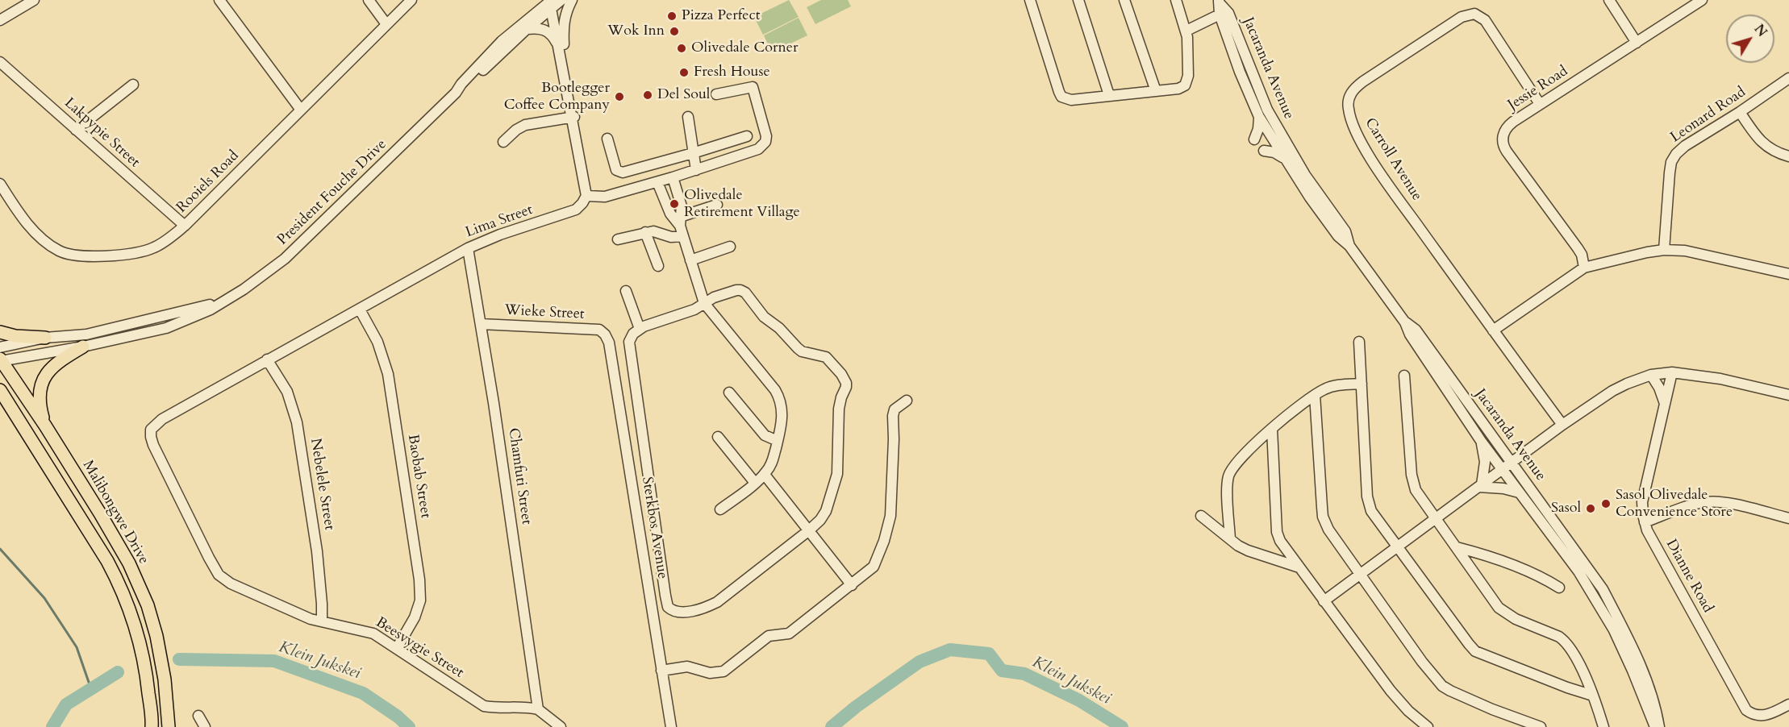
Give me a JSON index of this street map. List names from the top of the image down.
{
  "streets": {
    "main road": ["Malibongwe Drive"],
    "street": [
      "Jacaranda Avenue",
      "Jessie Road",
      "Leonard Road",
      "Lakpypie Street",
      "Carroll Avenue",
      "Rooiels Road",
      "President Fouche Drive",
      "Lima Street",
      "Wieke Street",
      "Baobab Street",
      "Chamfuti Street",
      "Nebelele Street",
      "Sterkbos Avenue",
      "Dianne Road",
      "Beesvygie Street"
    ]
  },
  "crossings": [
    ["Jessie Road", "Carroll Avenue"],
    ["Lakpypie Street", "Rooiels Road"],
    ["President Fouche Drive", "Malibongwe Drive"],
    ["Lima Street", "Baobab Street"],
    ["Lima Street", "Chamfuti Street"],
    ["Lima Street", "Nebelele Street"],
    ["Lima Street", "Beesvygie Street"],
    ["Wieke Street", "Chamfuti Street"],
    ["Wieke Street", "Sterkbos Avenue"],
    ["Baobab Street", "Beesvygie Street"],
    ["Chamfuti Street", "Beesvygie Street"],
    ["Nebelele Street", "Beesvygie Street"]
  ],
  "water": ["Klein Jukskei"],
  "places": [
    "Pizza Perfect",
    "Wok Inn",
    "Olivedale Corner",
    "Fresh House",
    "Del Soul",
    "Bootlegger Coffee Company",
    "Olivedale Retirement Village",
    "Sasol Olivedale Convenience Store",
    "Sasol"
  ],
  "north": "top right"
}
